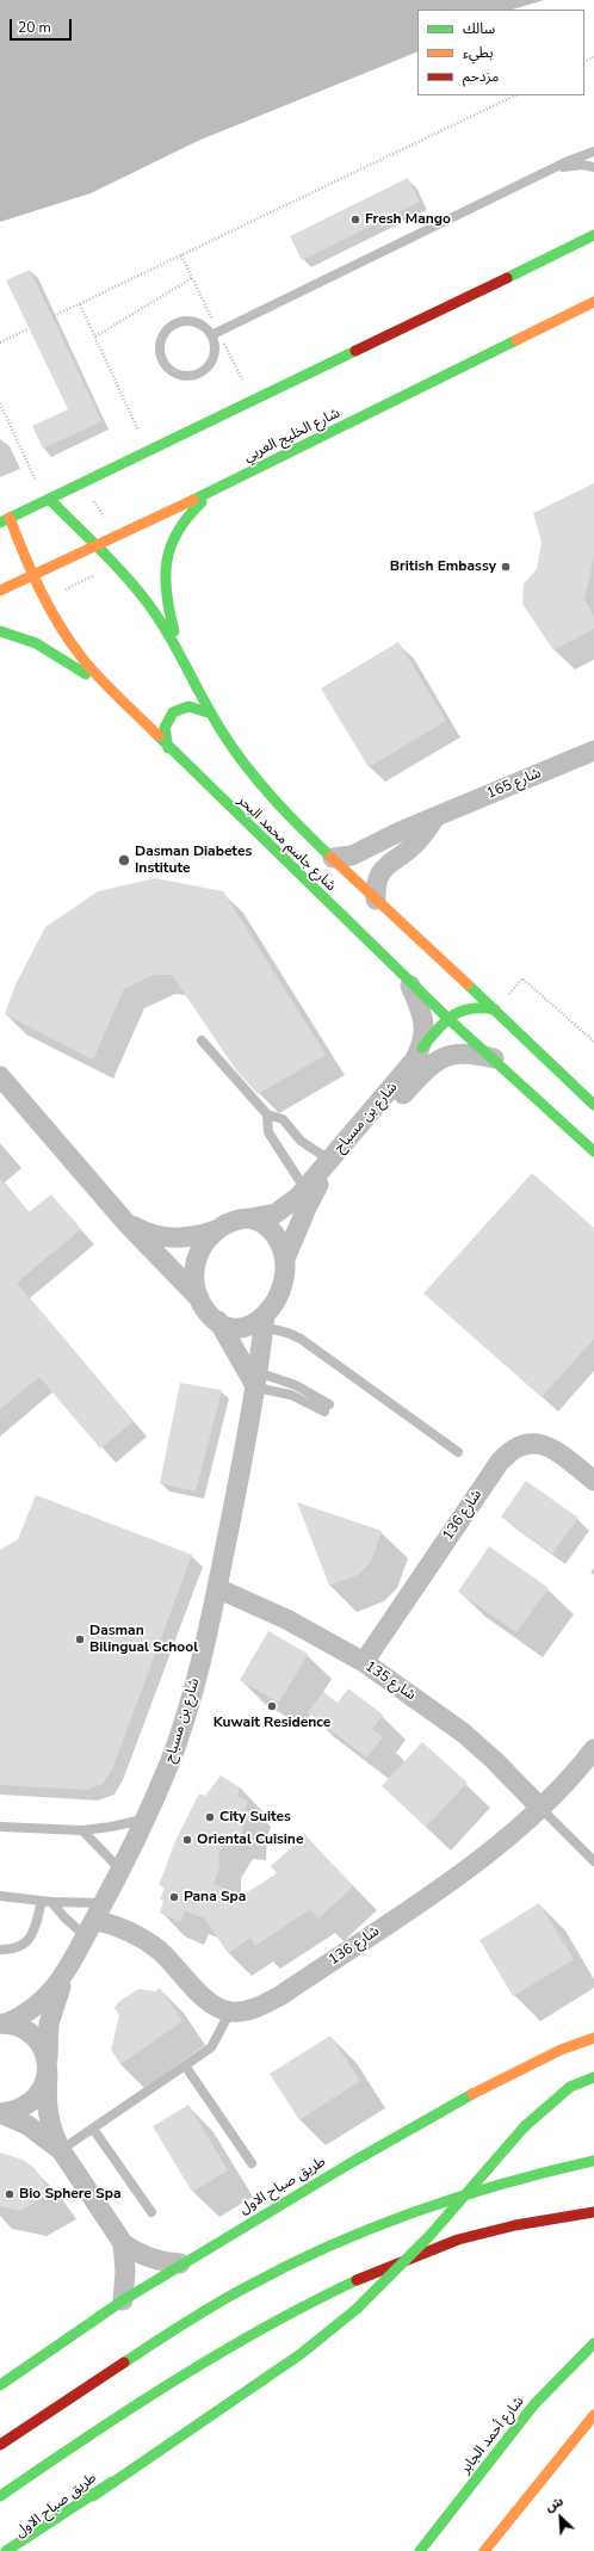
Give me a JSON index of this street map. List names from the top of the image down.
{
  "streets": {
    "main road": [
      "شارع الخليج العربي",
      "شارع جاسم محمد البحر",
      "طريق صباح الاول",
      "شارع أحمد الجابر"
    ],
    "street": [
      "شارع 165",
      "شارع بن مسباح",
      "شارع 136",
      "شارع 135"
    ]
  },
  "crossings": [
    ["شارع الخليج العربي", "شارع جاسم محمد البحر"],
    ["شارع 165", "شارع جاسم محمد البحر"],
    ["شارع جاسم محمد البحر", "شارع بن مسباح"],
    ["شارع بن مسباح", "شارع 135"],
    ["شارع 136", "شارع 135"]
  ],
  "places": [
    "Fresh Mango",
    "British Embassy",
    "Dasman Diabetes Institute",
    "Dasman Bilingual School",
    "Kuwait Residence",
    "City Suites",
    "Oriental Cuisine",
    "Pana Spa",
    "Bio Sphere Spa"
  ],
  "legend": ["سالك", "بطيء", "مزدحم"],
  "scale_bar": "20 m",
  "north": "top left"
}
